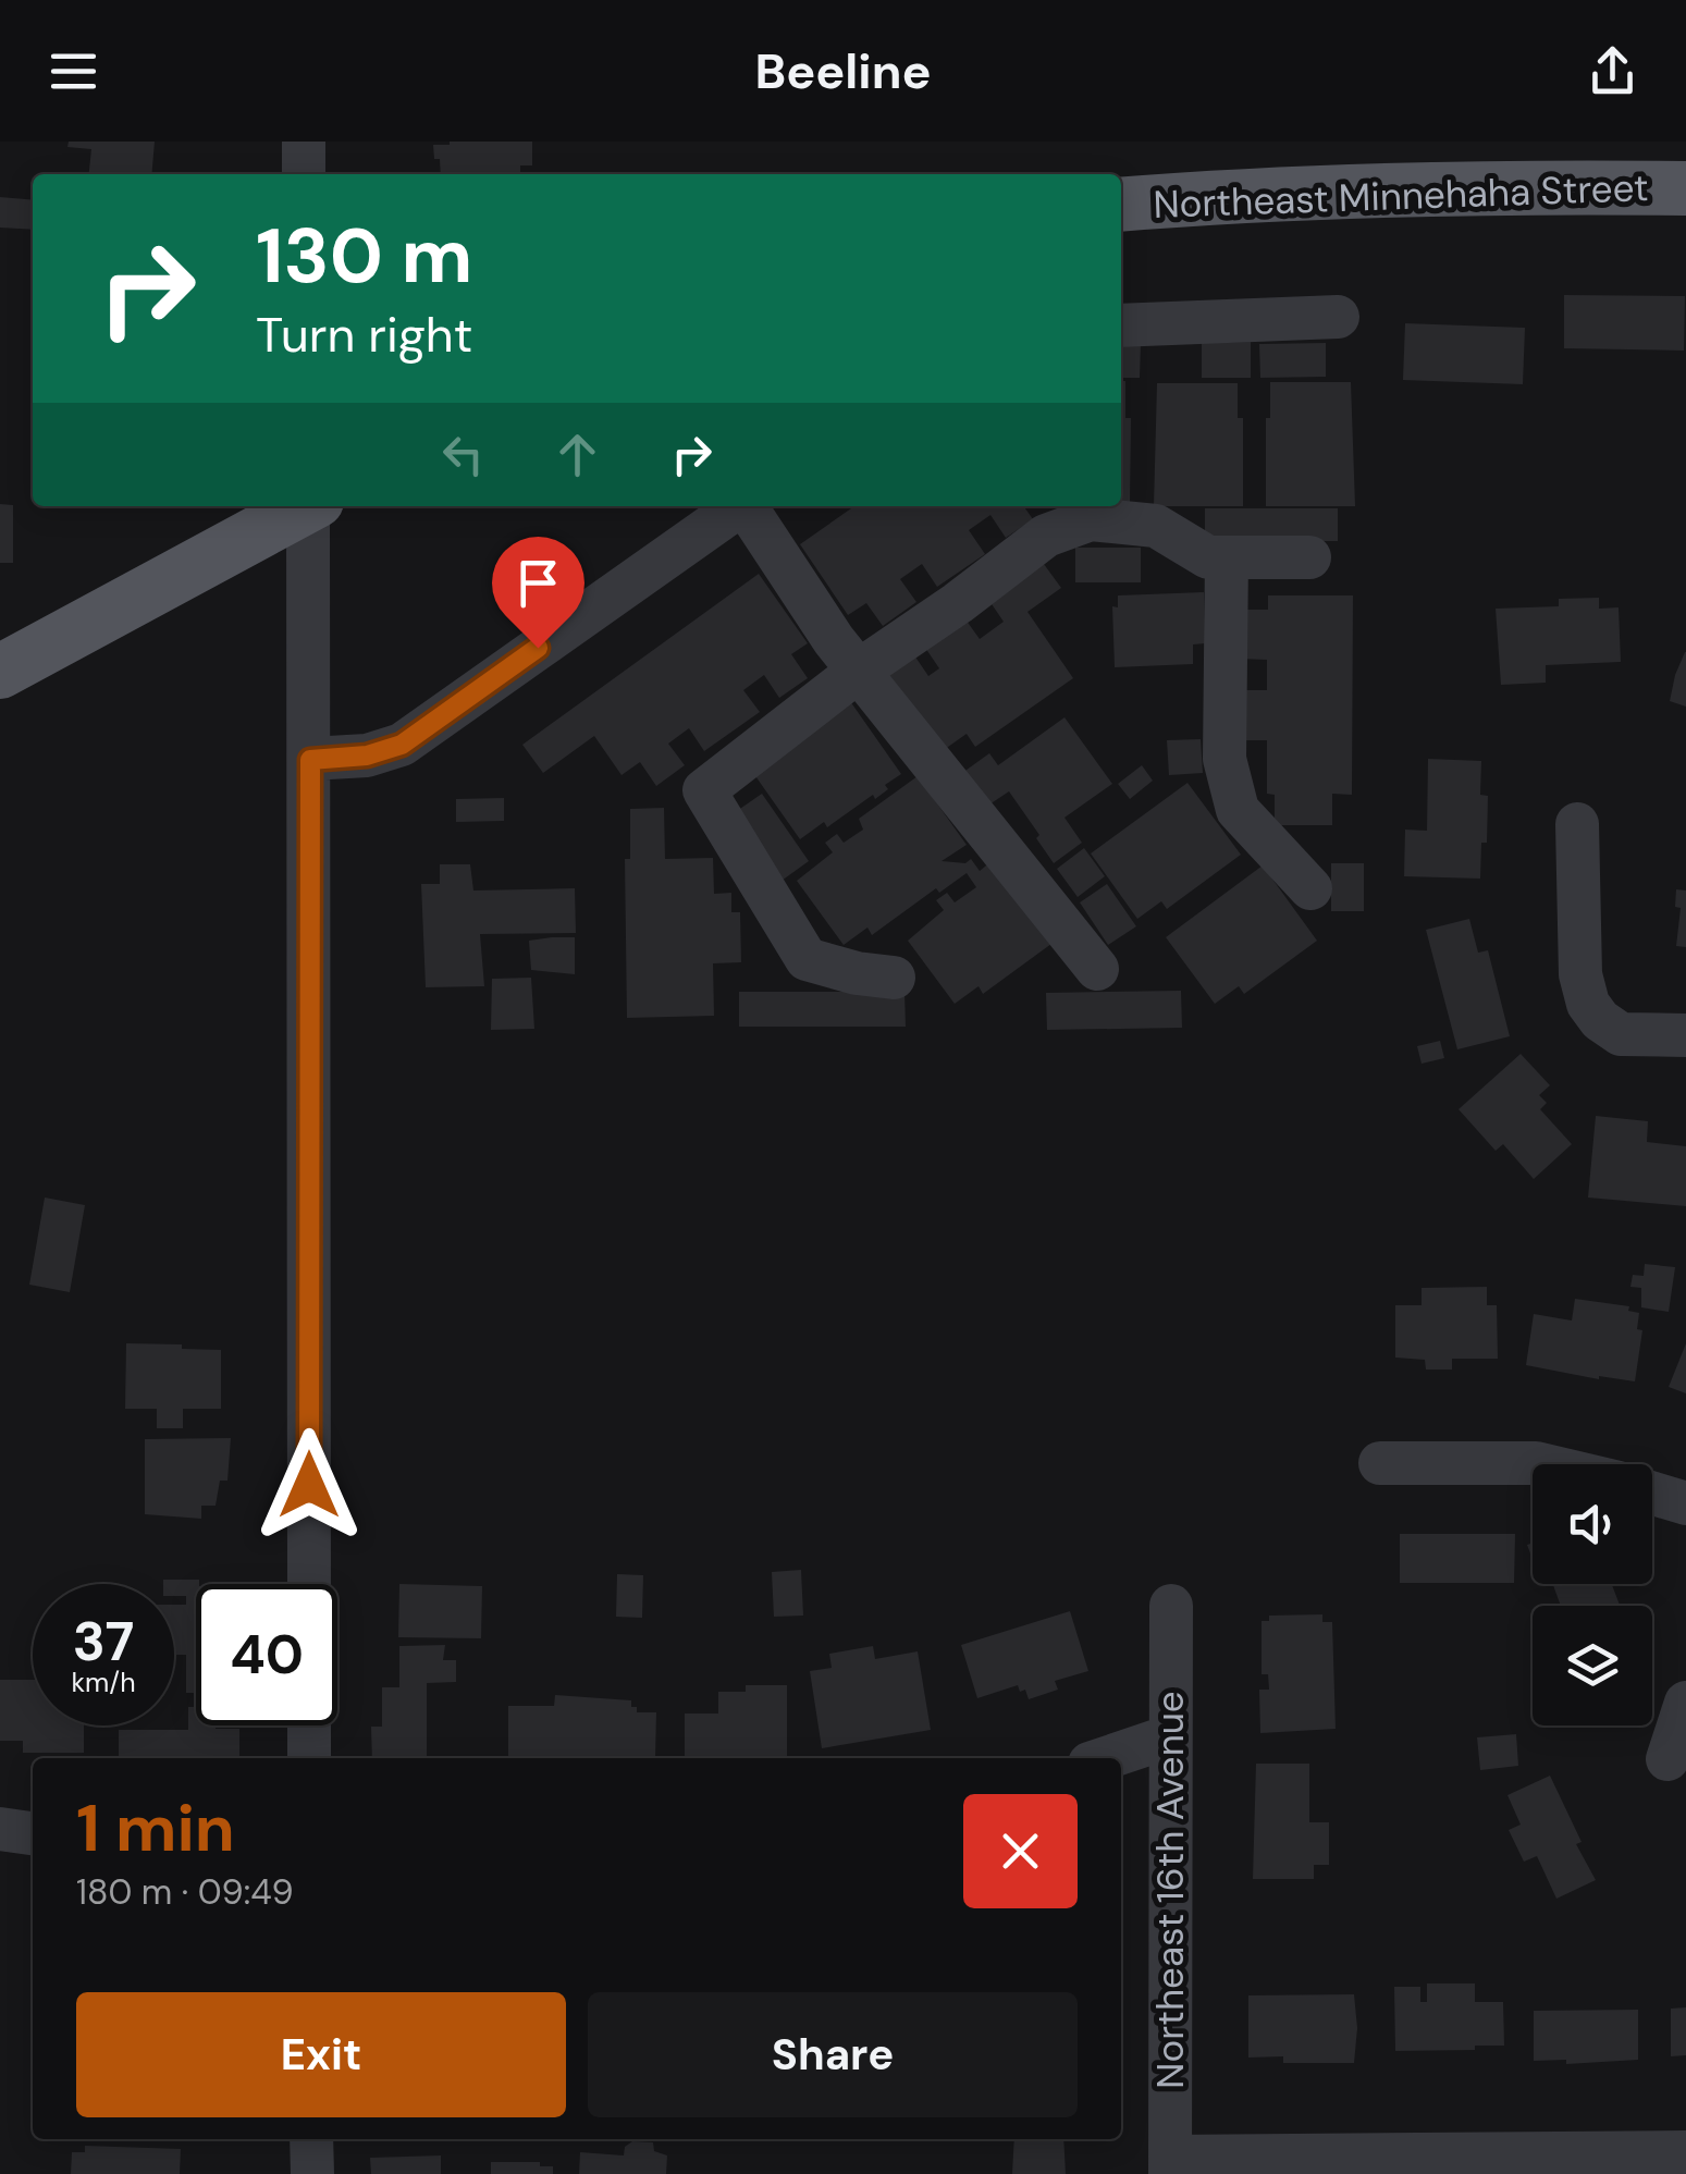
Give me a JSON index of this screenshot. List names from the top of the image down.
{
  "streets": {
    "main road": ["Northeast Minnehaha Street"],
    "street": ["Northeast 16th Avenue"]
  },
  "page": {
    "header": "Beeline",
    "turn": ["130 m", "Turn right"],
    "speed": "37 km/h",
    "limit": "40",
    "heading": ["1 min", "180 m · 09:49"],
    "buttons": ["Exit", "Share"]
  }
}
